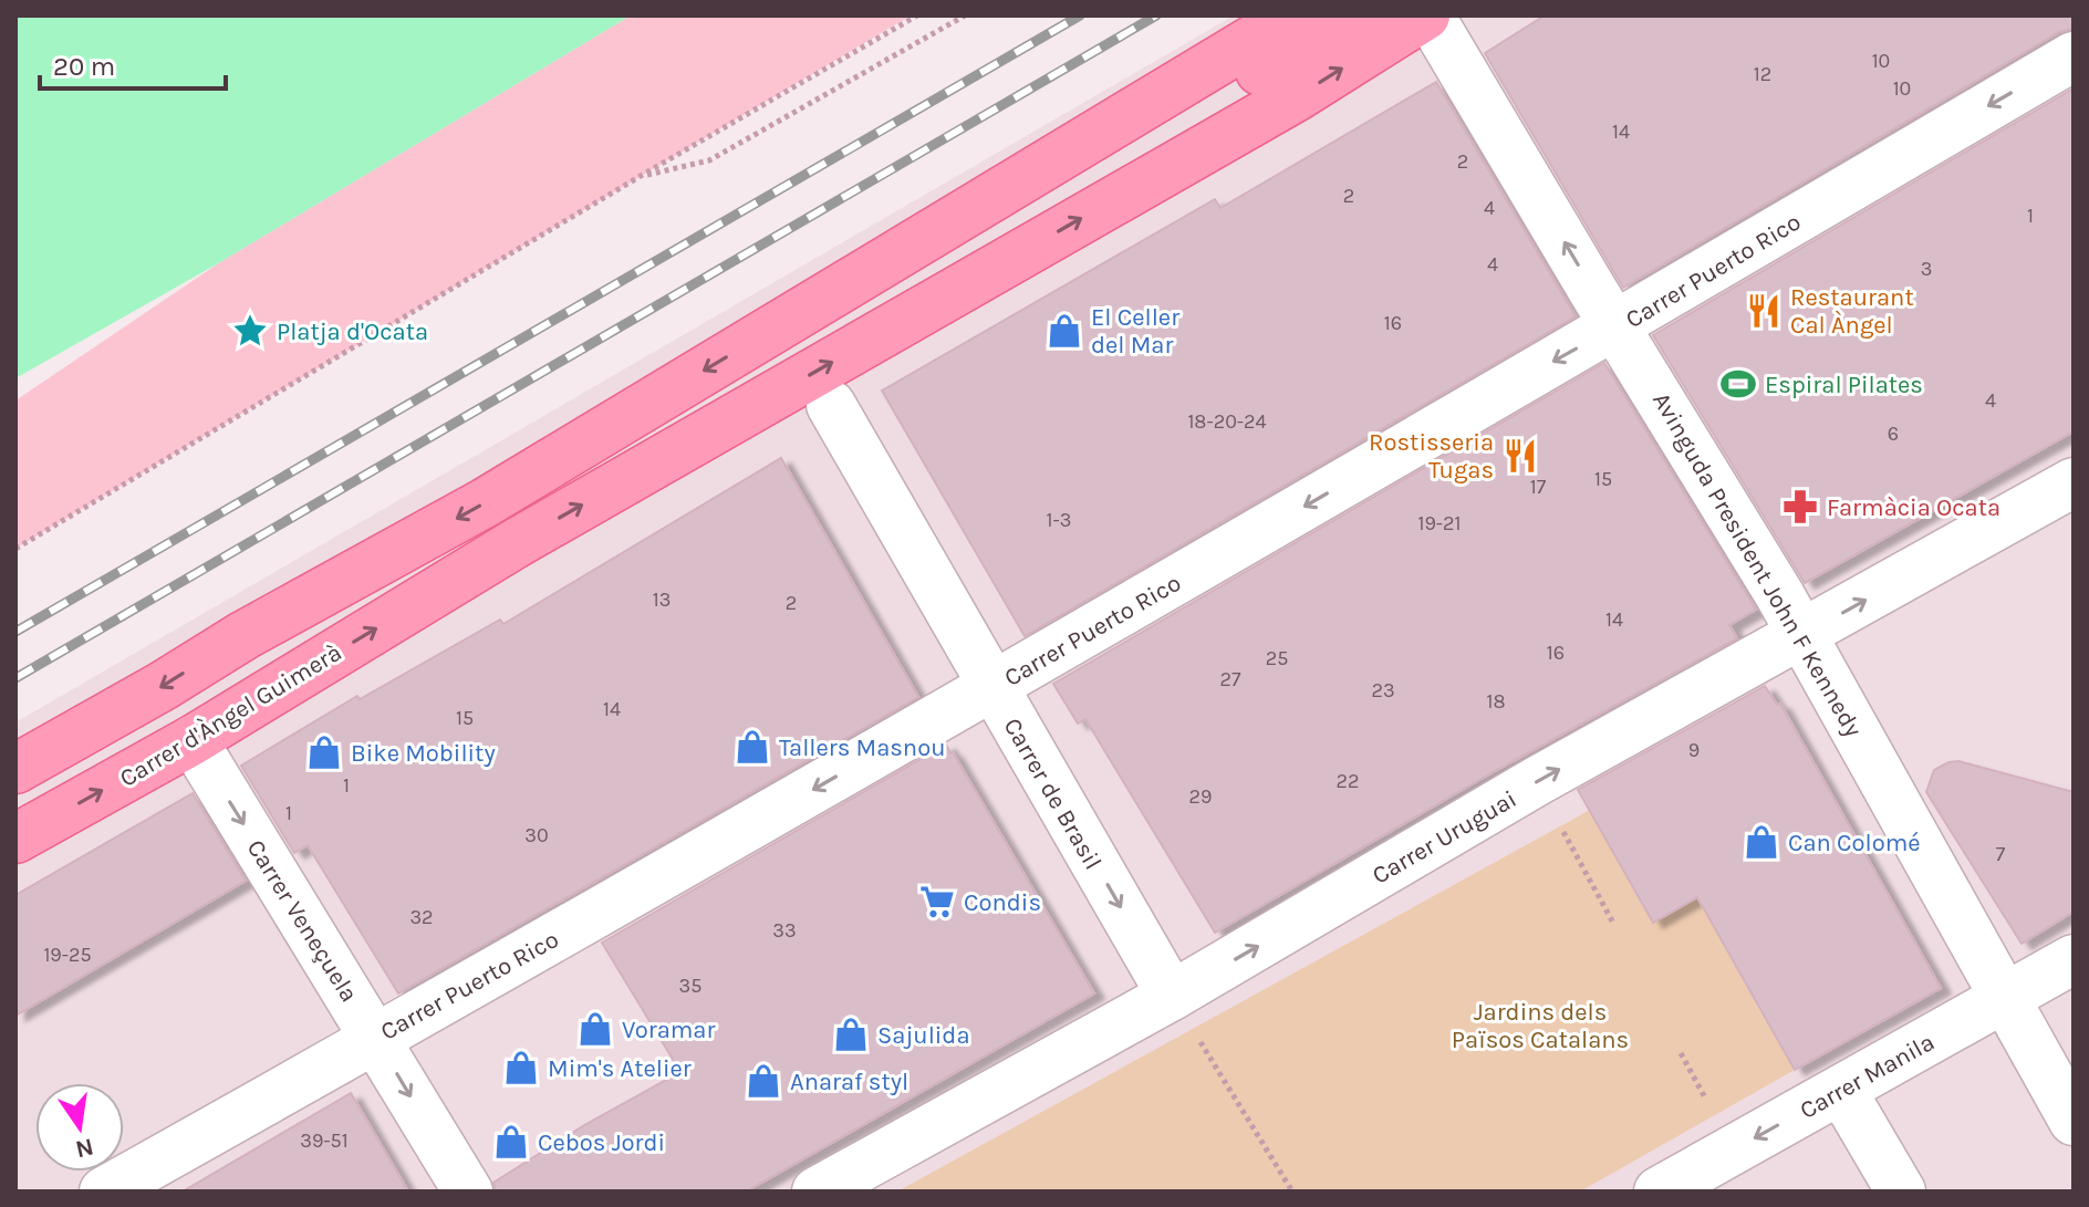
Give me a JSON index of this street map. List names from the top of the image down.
{
  "streets": {
    "main road": ["Carrer d'Àngel Guimerà"],
    "street": [
      "Carrer Puerto Rico",
      "Avinguda President John F Kennedy",
      "Carrer de Brasil",
      "Carrer Uruguai",
      "Carrer Veneçuela",
      "Carrer Manila"
    ]
  },
  "crossings": [
    ["Carrer Puerto Rico", "Avinguda President John F Kennedy"],
    ["Carrer Puerto Rico", "Carrer de Brasil"],
    ["Carrer Puerto Rico", "Carrer Veneçuela"],
    ["Avinguda President John F Kennedy", "Carrer d'Àngel Guimerà"],
    ["Avinguda President John F Kennedy", "Carrer Uruguai"],
    ["Avinguda President John F Kennedy", "Carrer Manila"],
    ["Carrer d'Àngel Guimerà", "Carrer Veneçuela"],
    ["Carrer de Brasil", "Carrer Uruguai"]
  ],
  "one_way": [
    "Carrer Puerto Rico",
    "Carrer de Brasil",
    "Carrer Uruguai",
    "Carrer Veneçuela",
    "Carrer Manila"
  ],
  "parks": ["Jardins dels Països Catalans"],
  "places": {
    "restaurant": ["Restaurant Cal Àngel", "Rostisseria Tugas"],
    "place": ["Platja d'Ocata"],
    "shop": [
      "El Celler del Mar",
      "Tallers Masnou",
      "Bike Mobility",
      "Can Colomé",
      "Voramar",
      "Sajulida",
      "Mim's Atelier",
      "Anaraf styl",
      "Cebos Jordi"
    ],
    "sports": ["Espiral Pilates"],
    "pharmacy": ["Farmàcia Ocata"],
    "supermarket": ["Condis"]
  },
  "house_numbers": [
    "10",
    "12",
    "10",
    "14",
    "2",
    "2",
    "4",
    "1",
    "4",
    "3",
    "16",
    "4",
    "18-20-24",
    "6",
    "15",
    "17",
    "1-3",
    "19-21",
    "13",
    "2",
    "14",
    "16",
    "25",
    "27",
    "23",
    "18",
    "14",
    "15",
    "9",
    "22",
    "1",
    "29",
    "1",
    "30",
    "7",
    "32",
    "33",
    "19-25",
    "35",
    "39-51"
  ],
  "scale_bar": "20 m",
  "north": "bottom"
}
